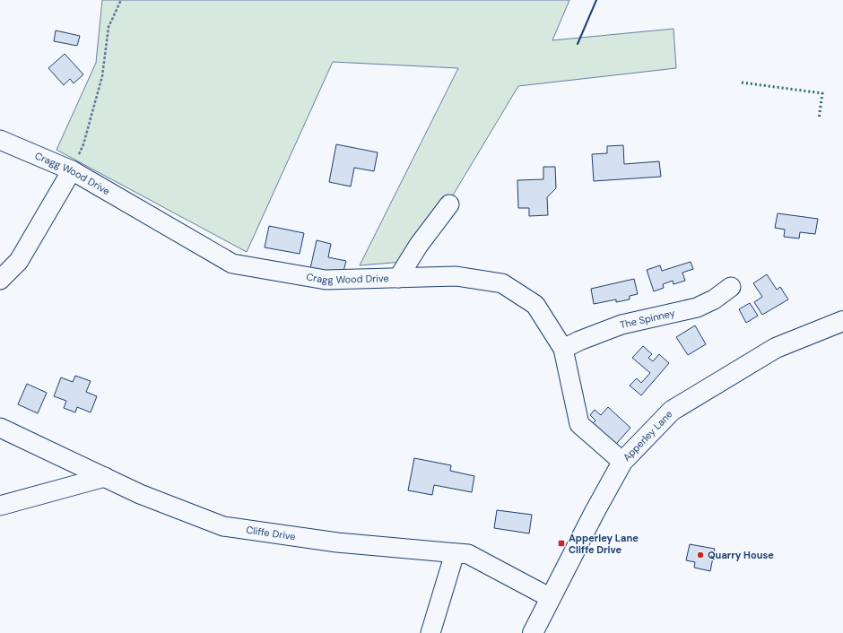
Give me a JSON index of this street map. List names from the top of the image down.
{
  "streets": {
    "highway": ["Apperley Lane"],
    "street": ["Cragg Wood Drive", "The Spinney", "Cliffe Drive"]
  },
  "crossings": [
    ["Cragg Wood Drive", "The Spinney"],
    ["Cragg Wood Drive", "Apperley Lane"],
    ["Apperley Lane", "Cliffe Drive"]
  ],
  "places": {
    "transit": ["Apperley Lane Cliffe Drive"],
    "other": ["Quarry House"]
  }
}
